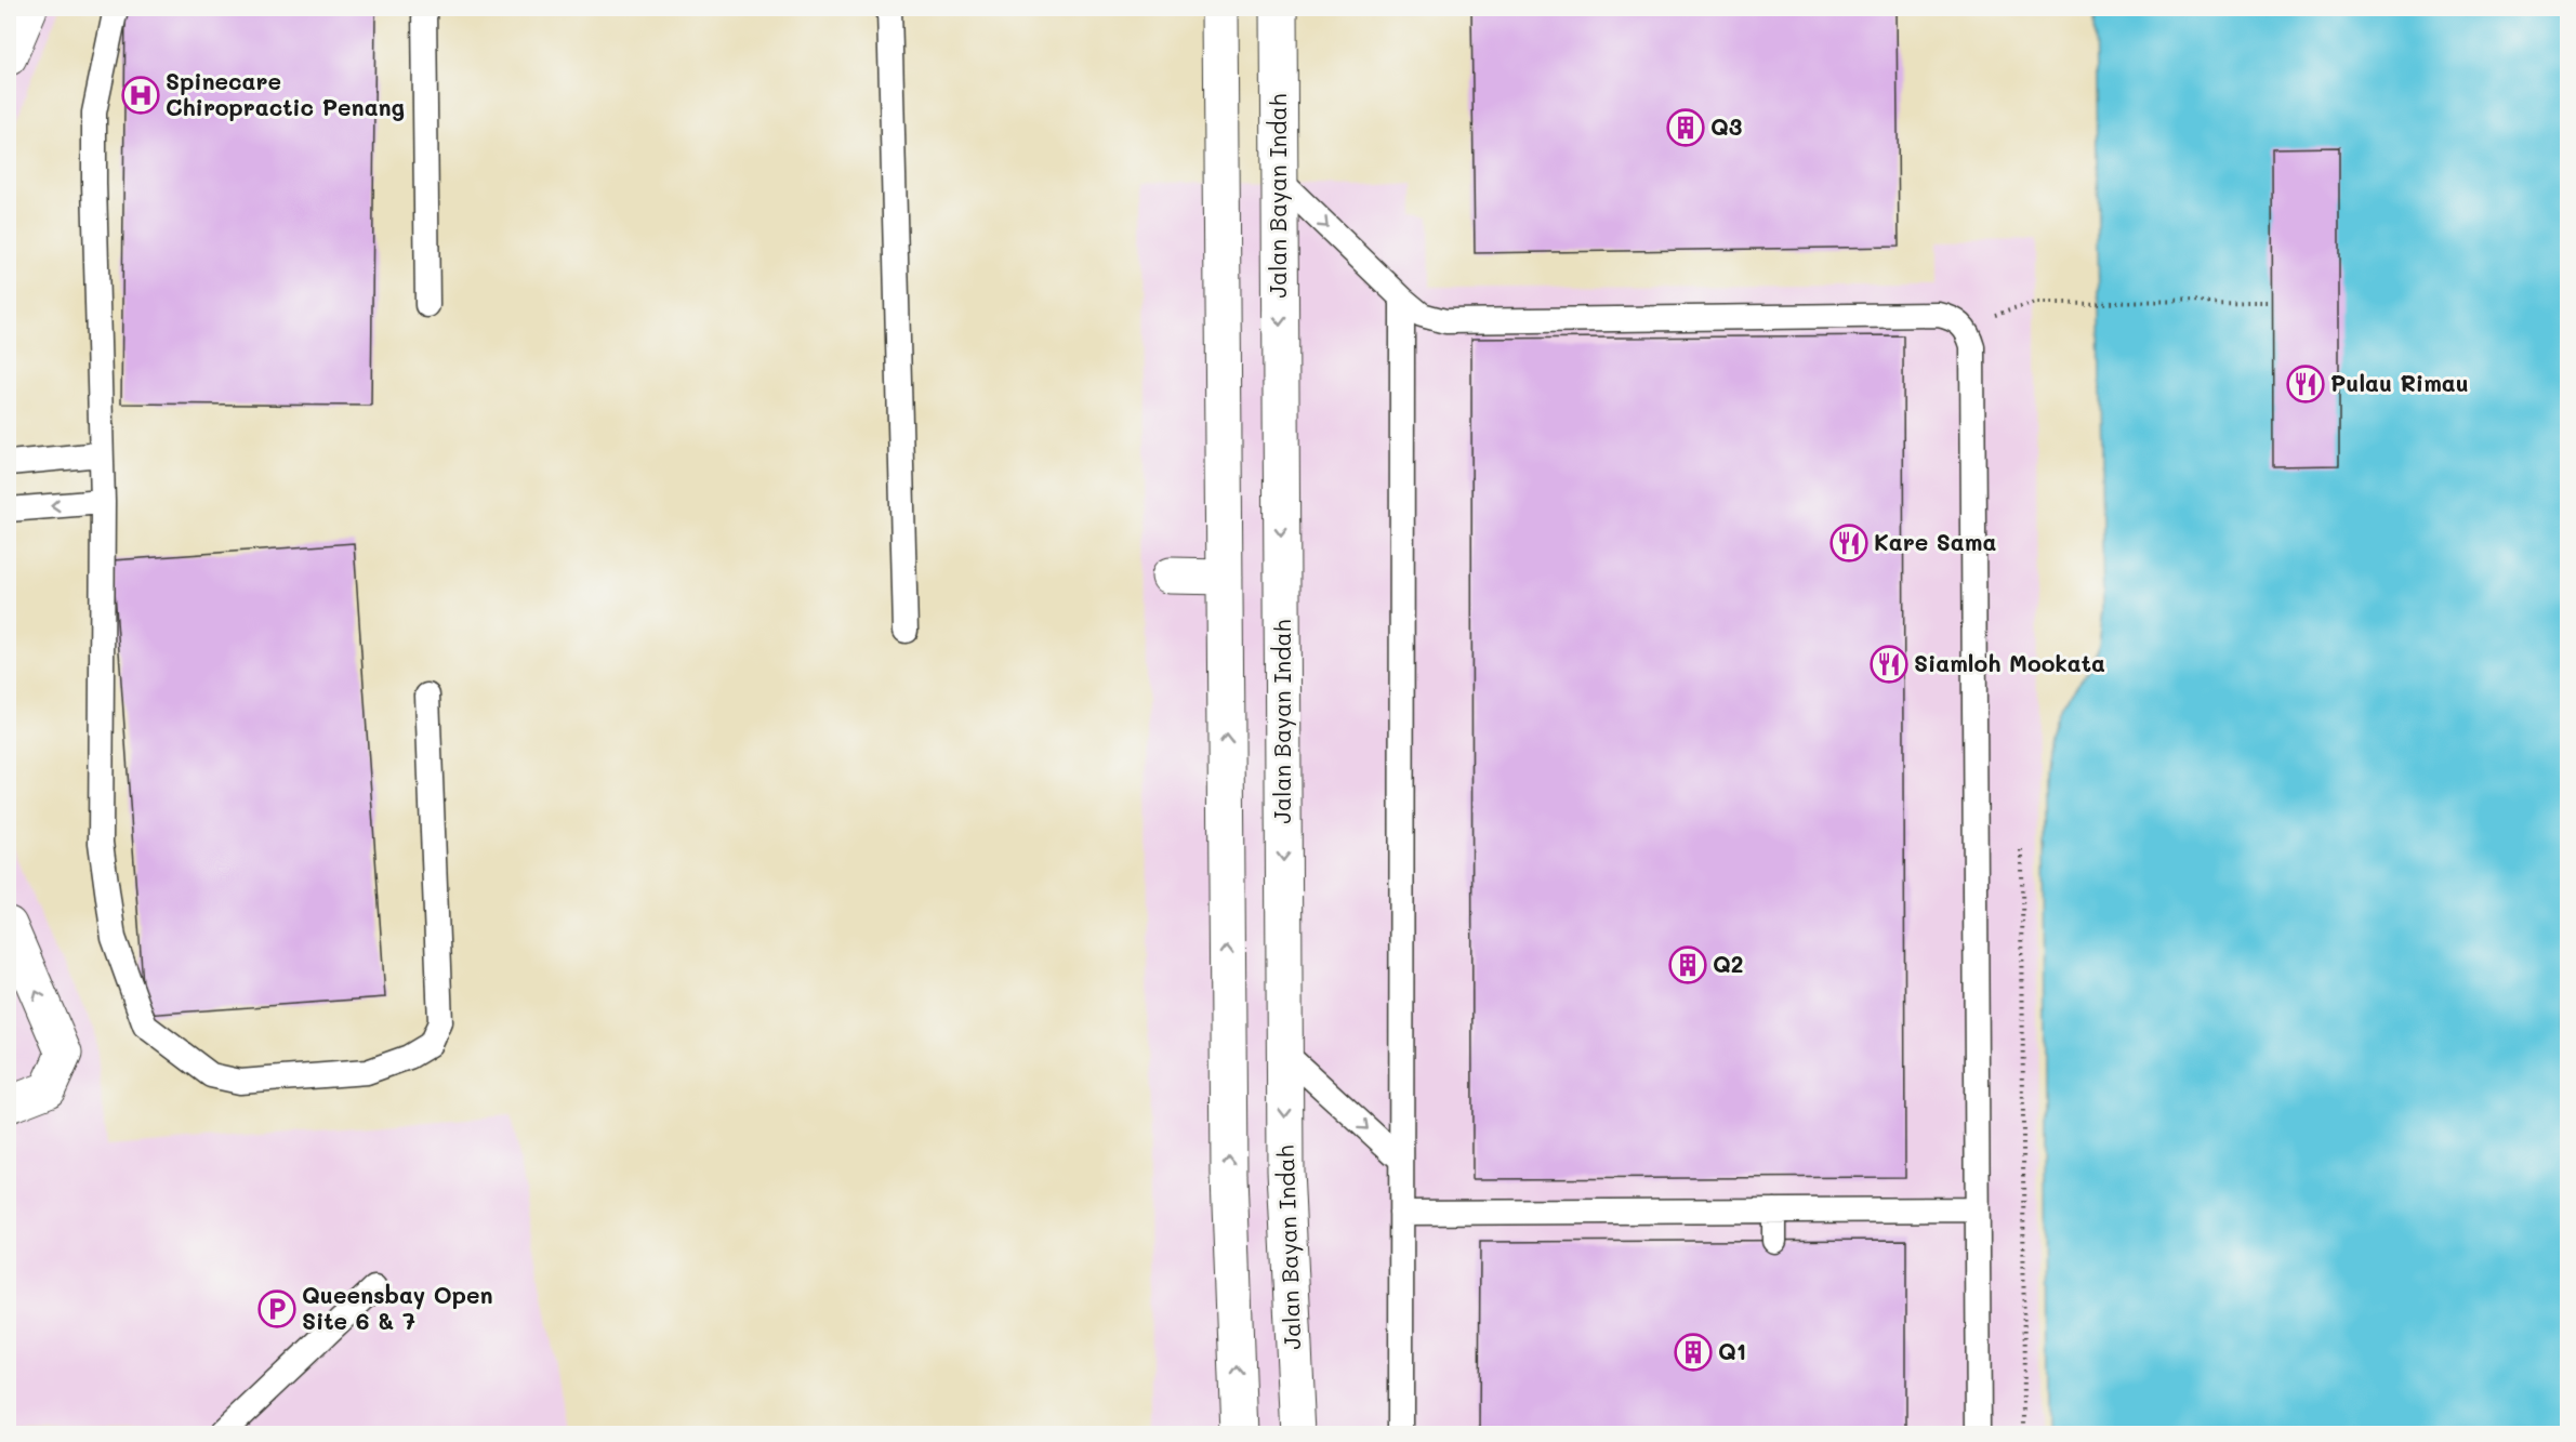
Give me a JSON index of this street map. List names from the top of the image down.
{
  "streets": {
    "street": ["Jalan Bayan Indah"]
  },
  "places": {
    "hospital": ["Spinecare Chiropractic Penang"],
    "building": ["Q3", "Q2", "Q1"],
    "restaurant": ["Pulau Rimau", "Kare Sama", "Siamloh Mookata"],
    "parking": ["Queensbay Open Site 6 & 7"]
  }
}
